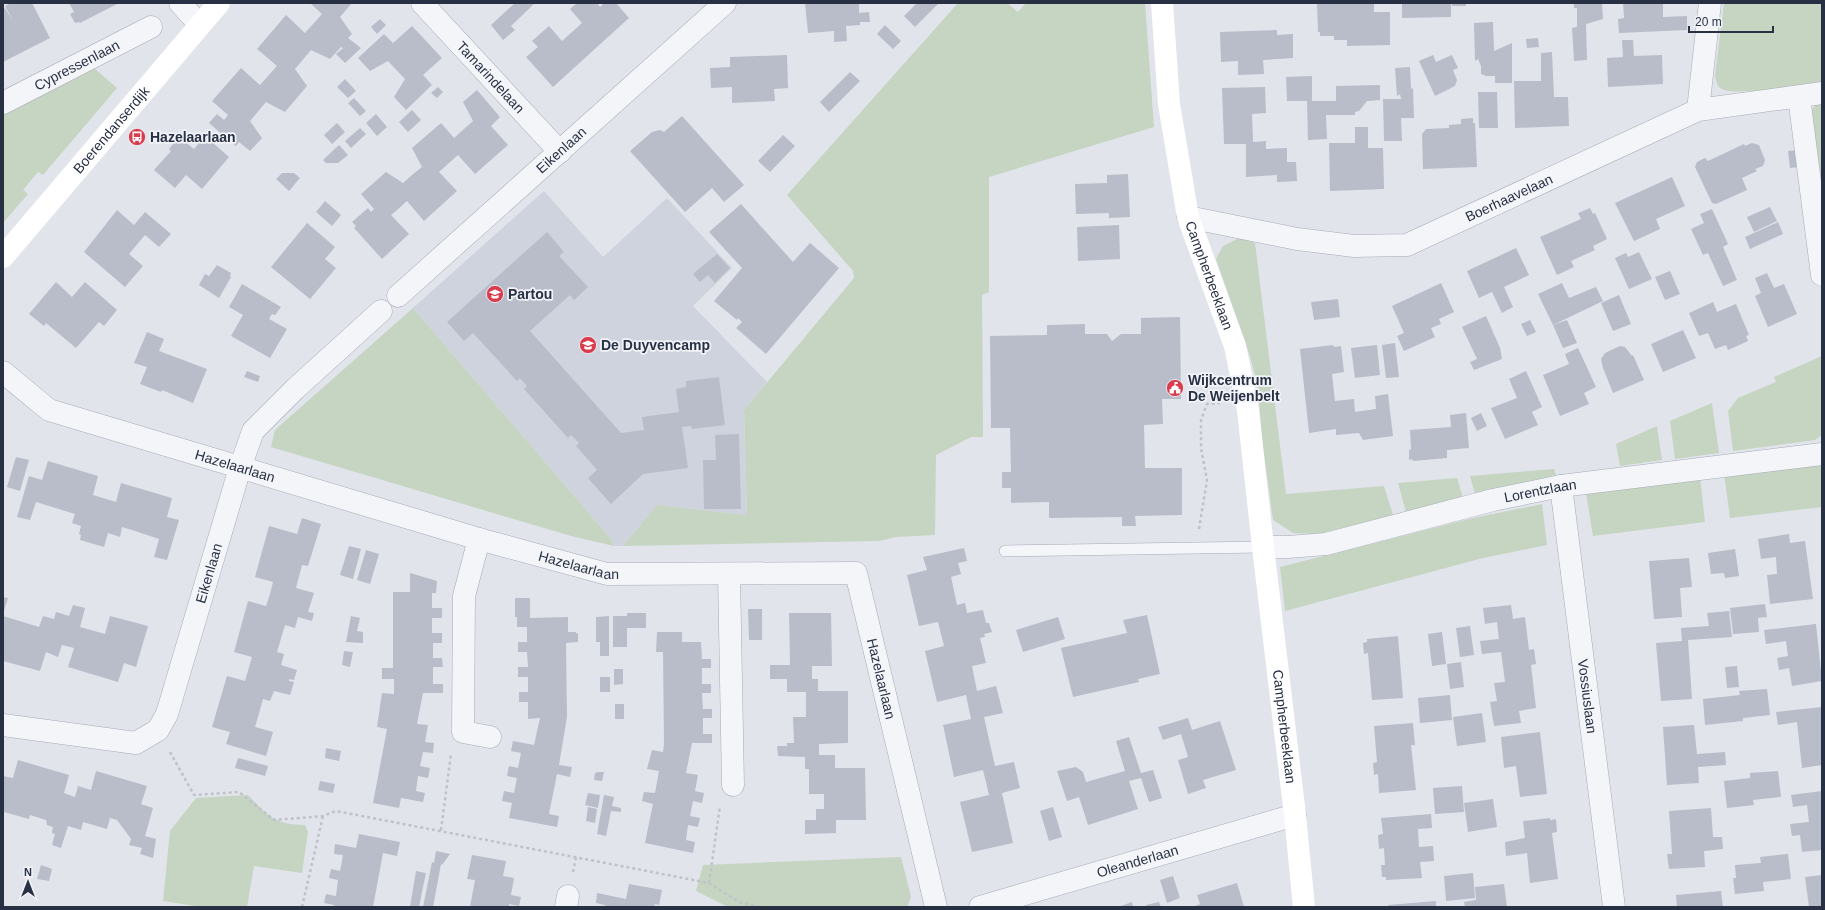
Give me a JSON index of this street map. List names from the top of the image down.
{
  "streets": {
    "street": [
      "Cypressenlaan",
      "Tamarindelaan",
      "Boerendanserdijk",
      "Eikenlaan",
      "Boerhaavelaan",
      "Campherbeeklaan",
      "Hazelaarlaan",
      "Lorentzlaan",
      "Vossiuslaan",
      "Oleanderlaan"
    ]
  },
  "crossings": [
    ["Tamarindelaan", "Eikenlaan"],
    ["Eikenlaan", "Hazelaarlaan"],
    ["Boerhaavelaan", "Campherbeeklaan"],
    ["Campherbeeklaan", "Lorentzlaan"],
    ["Campherbeeklaan", "Oleanderlaan"],
    ["Lorentzlaan", "Vossiuslaan"]
  ],
  "places": {
    "bus stop": ["Hazelaarlaan"],
    "school or university": ["Partou", "De Duyvencamp"],
    "public building": ["Wijkcentrum De Weijenbelt"]
  },
  "scale_bar": "20 m",
  "north": "top"
}
